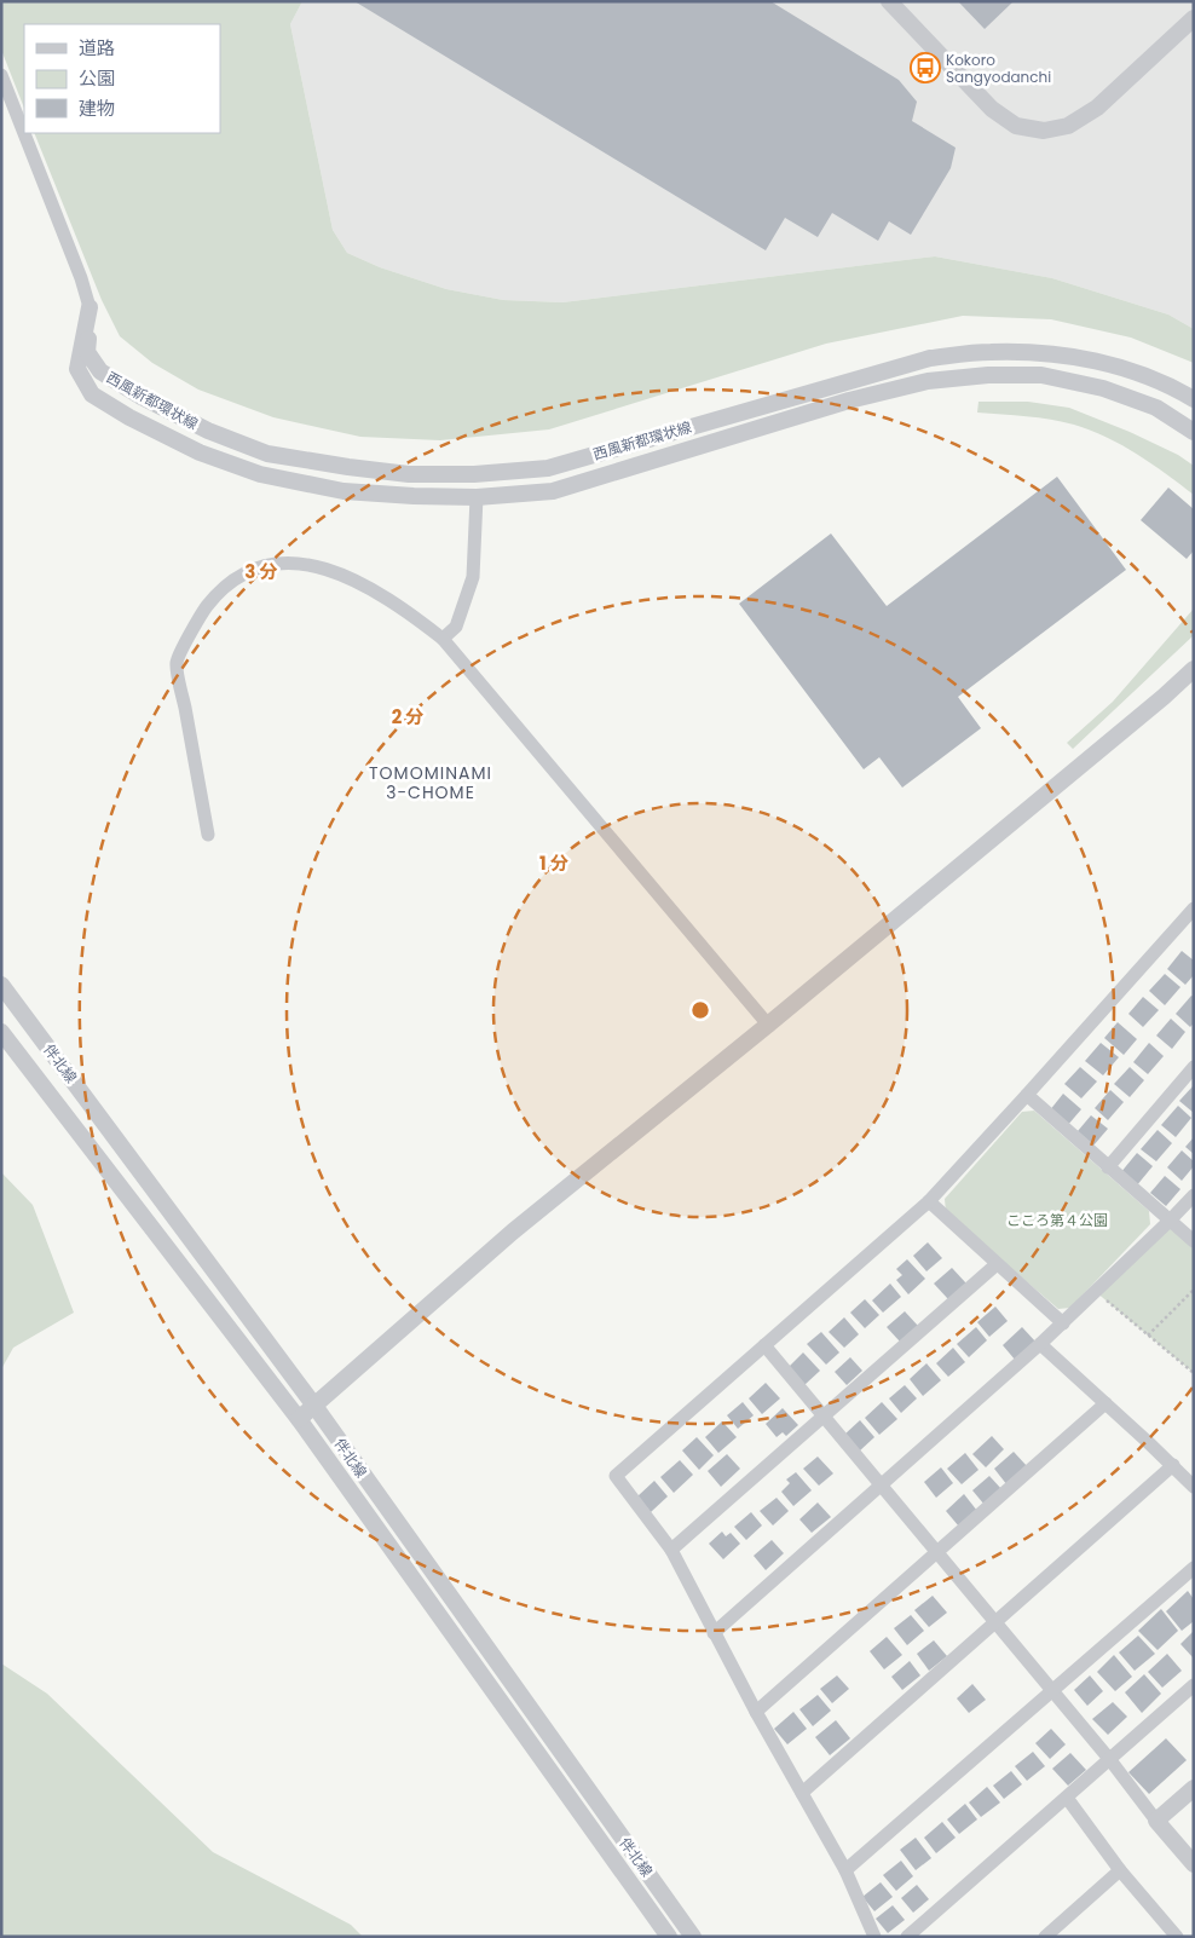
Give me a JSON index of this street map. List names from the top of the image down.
{
  "streets": {
    "street": ["西風新都環状線", "伴北線"]
  },
  "districts": ["TOMOMINAMI 3-CHOME"],
  "parks": ["こころ第４公園"],
  "places": {
    "bus stop": ["Kokoro Sangyodanchi"]
  },
  "legend": ["道路", "公園", "建物"],
  "rings": ["3 分", "2 分", "1 分"]
}
